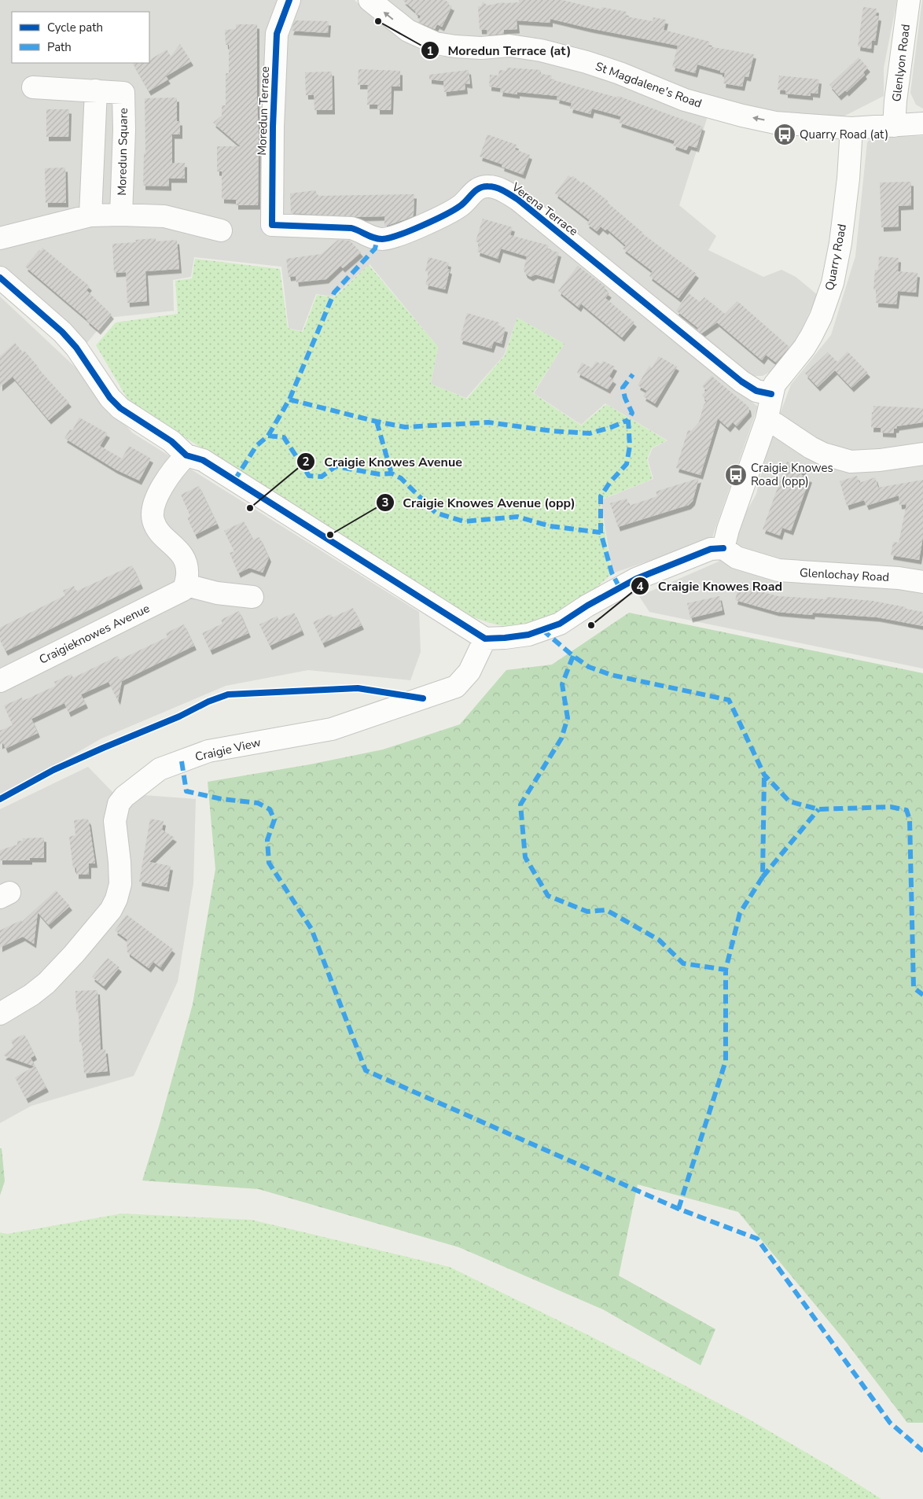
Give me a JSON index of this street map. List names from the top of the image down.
{
  "streets": {
    "street": [
      "Glenlyon Road",
      "St Magdalene's Road",
      "Moredun Terrace",
      "Moredun Square",
      "Verena Terrace",
      "Quarry Road",
      "Glenlochay Road",
      "Craigieknowes Avenue",
      "Craigie View"
    ]
  },
  "crossings": [
    ["Glenlyon Road", "St Magdalene's Road"],
    ["St Magdalene's Road", "Quarry Road"],
    ["Moredun Terrace", "Verena Terrace"],
    ["Verena Terrace", "Quarry Road"],
    ["Quarry Road", "Glenlochay Road"]
  ],
  "one_way": ["St Magdalene's Road"],
  "places": {
    "other": [
      "Moredun Terrace (at)",
      "Craigie Knowes Avenue",
      "Craigie Knowes Avenue (opp)",
      "Craigie Knowes Road"
    ],
    "bus stop": ["Quarry Road (at)", "Craigie Knowes Road (opp)"]
  },
  "legend": ["Cycle path", "Path"]
}
